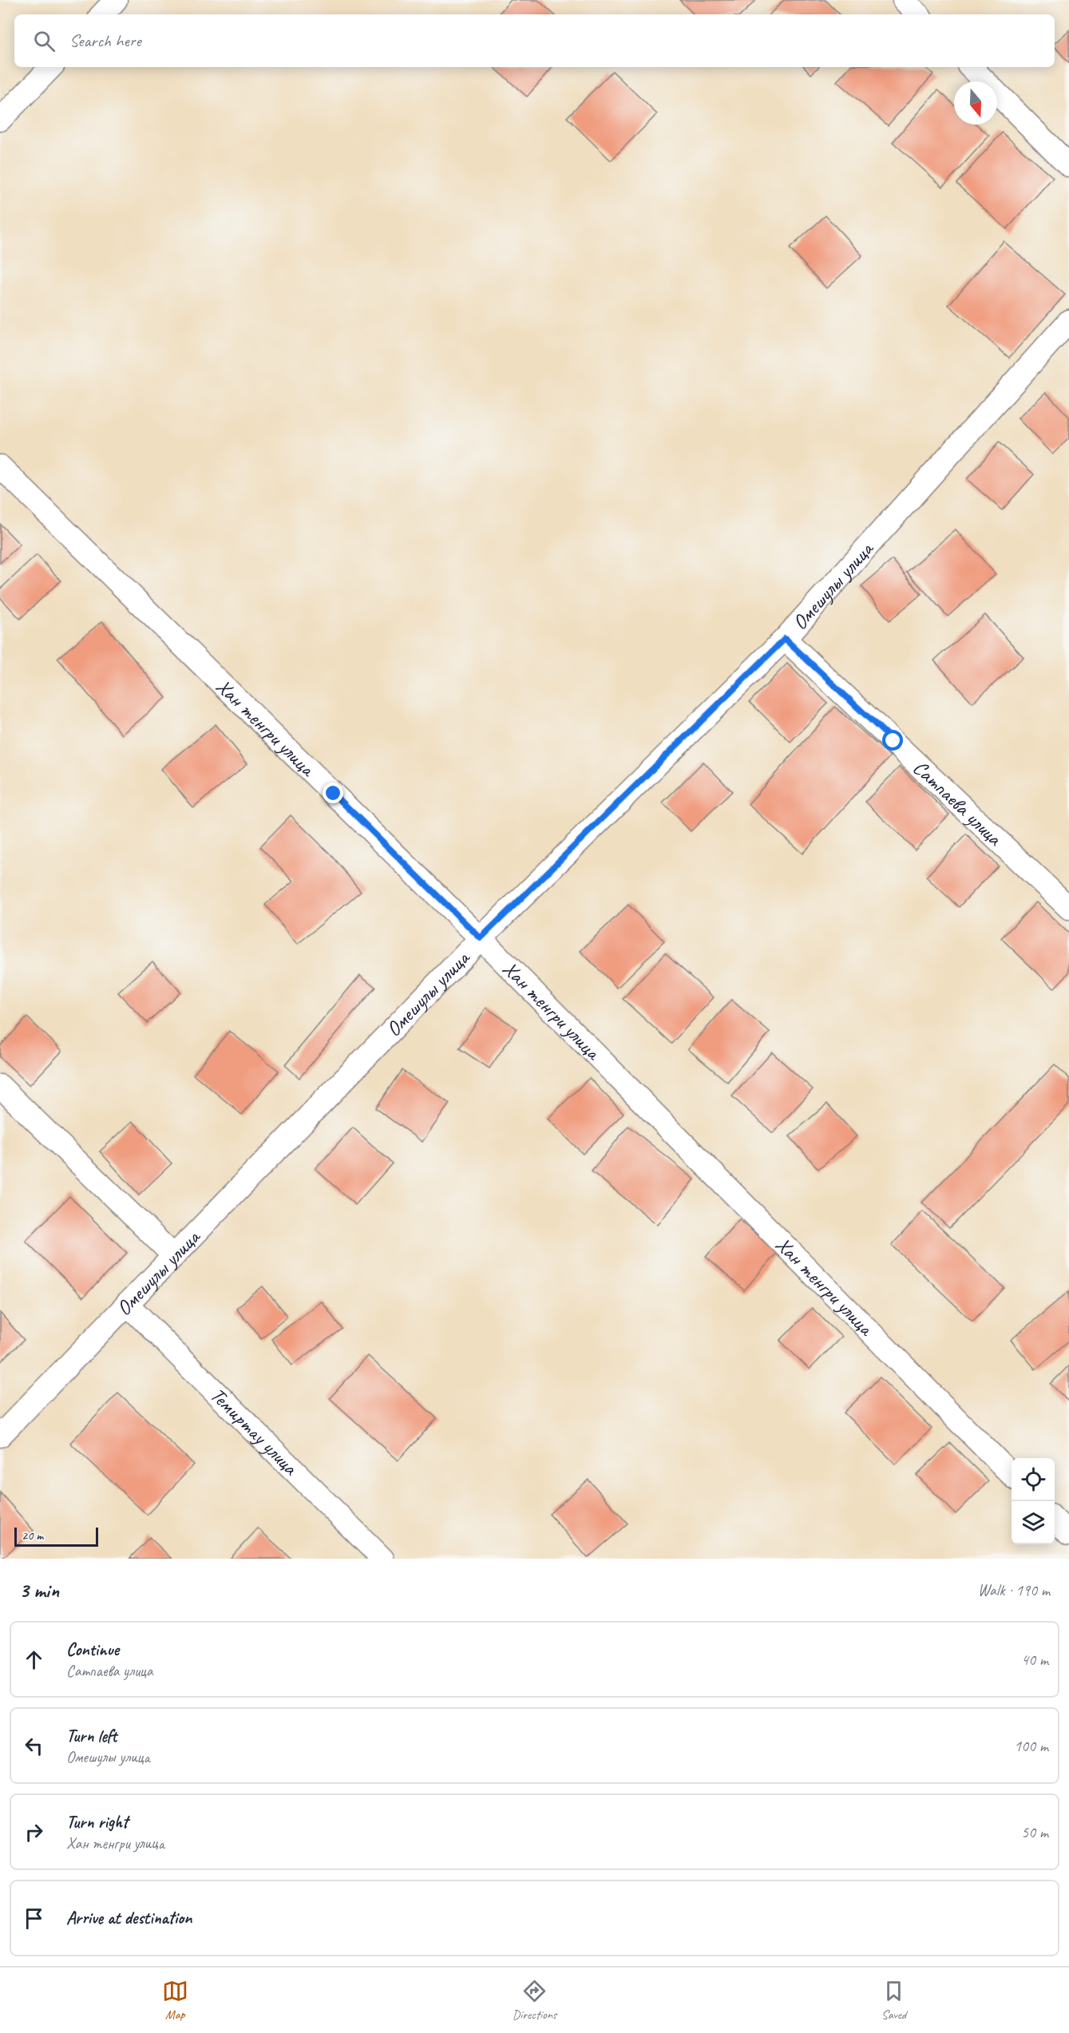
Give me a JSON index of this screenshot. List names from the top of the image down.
{
  "streets": {
    "street": [
      "Омешулы улица",
      "Хан тенгри улица",
      "Сатпаева улица",
      "Темиртау улица"
    ]
  },
  "crossings": [
    ["Омешулы улица", "Хан тенгри улица"],
    ["Омешулы улица", "Сатпаева улица"],
    ["Омешулы улица", "Темиртау улица"]
  ],
  "scale_bar": "20 m",
  "north": "bottom",
  "page": {
    "search": "Search here",
    "scale": "20 m",
    "heading": ["3 min", "Walk · 190 m"],
    "list": [
      ["Continue", "Сатпаева улица", "40 m"],
      ["Turn left", "Омешулы улица", "100 m"],
      ["Turn right", "Хан тенгри улица", "50 m"],
      "Arrive at destination"
    ],
    "nav": ["Map", "Directions", "Saved"]
  }
}
